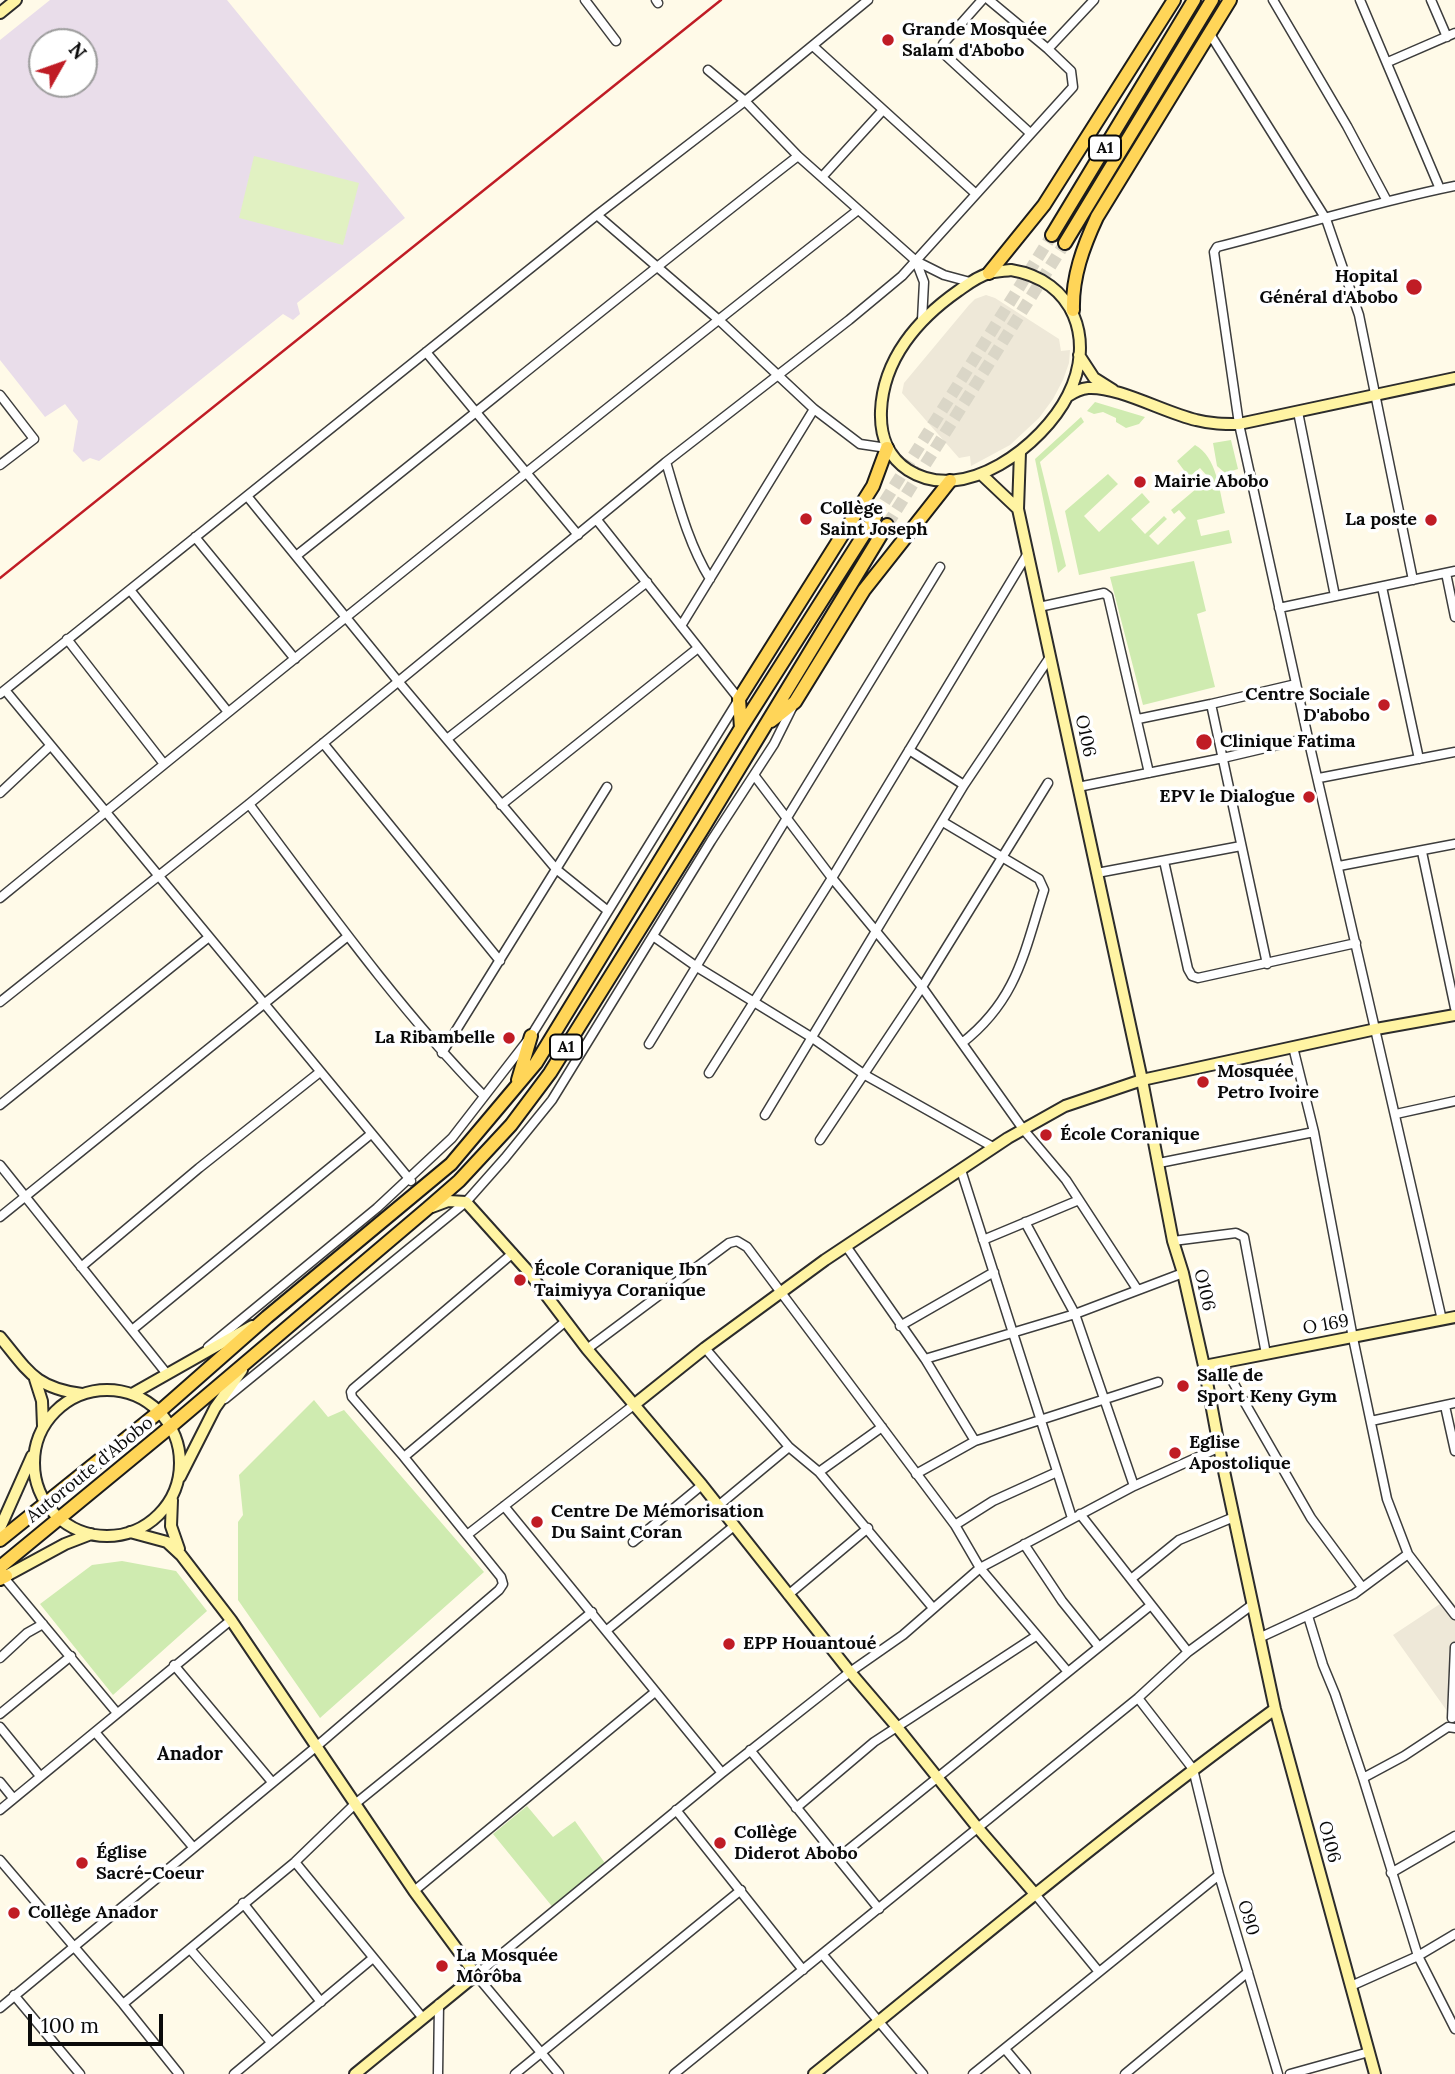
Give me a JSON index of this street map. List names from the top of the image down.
{
  "streets": {
    "main road": ["A1", "Autoroute d'Abobo"],
    "street": ["O106", "O 169", "O90"]
  },
  "crossings": [
    ["A1", "Autoroute d'Abobo"],
    ["O106", "O 169"]
  ],
  "districts": ["Anador"],
  "places": [
    "Grande Mosquée Salam d'Abobo",
    "Hopital Général d'Abobo",
    "Mairie Abobo",
    "Collège Saint Joseph",
    "La poste",
    "Centre Sociale D'abobo",
    "Clinique Fatima",
    "EPV le Dialogue",
    "La Ribambelle",
    "Mosquée Petro Ivoire",
    "École Coranique",
    "École Coranique Ibn Taimiyya Coranique",
    "Salle de Sport Keny Gym",
    "Eglise Apostolique",
    "Centre De Mémorisation Du Saint Coran",
    "EPP Houantoué",
    "Collège Diderot Abobo",
    "Église Sacré-Coeur",
    "Collège Anador",
    "La Mosquée Môrôba"
  ],
  "scale_bar": "100 m",
  "north": "top right"
}
